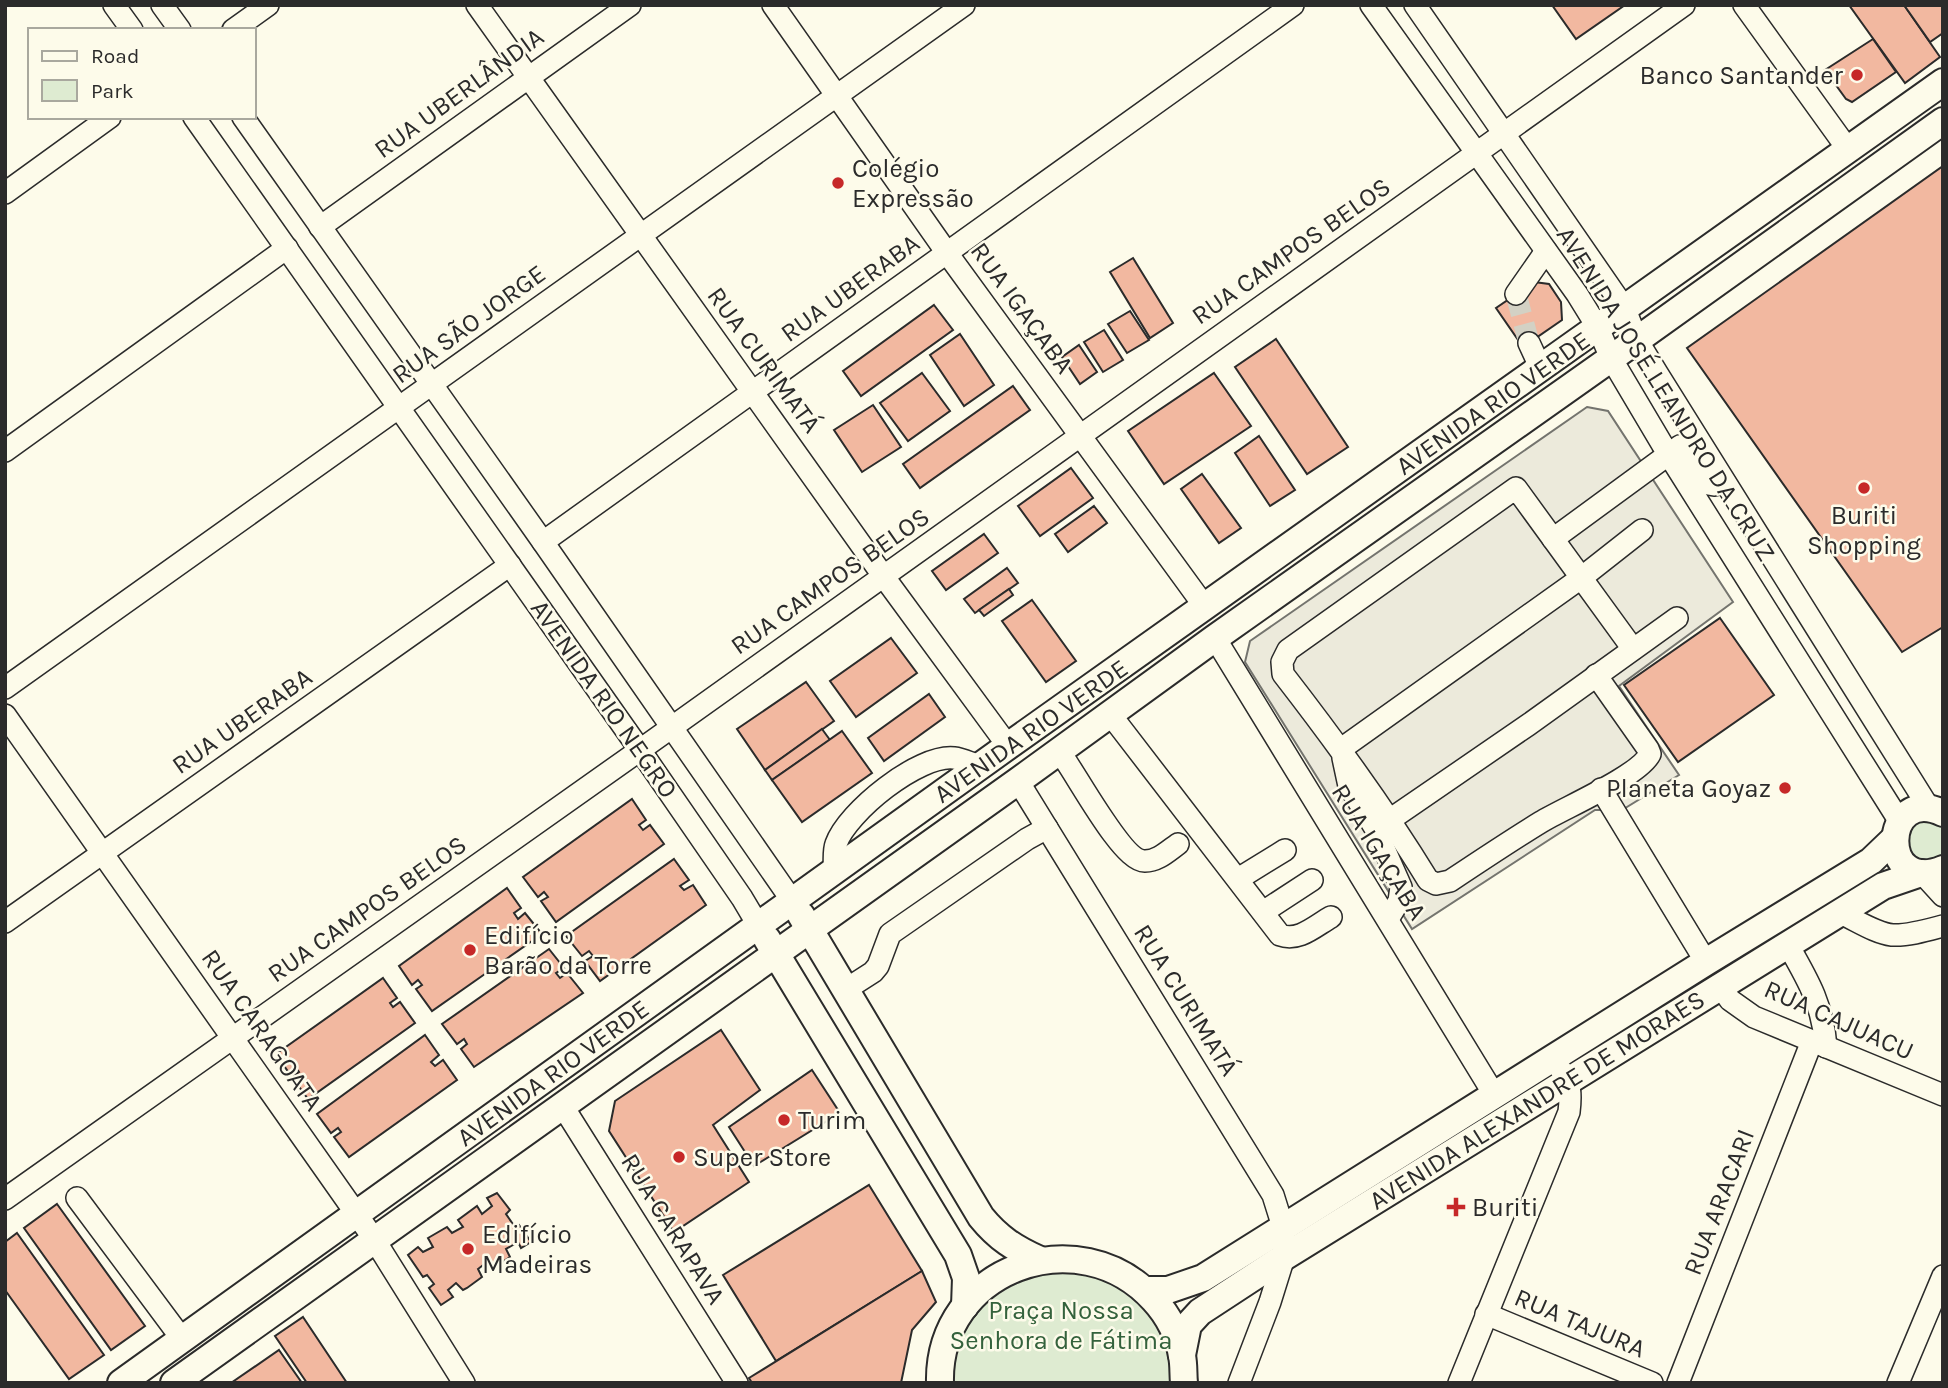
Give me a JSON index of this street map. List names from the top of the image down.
{
  "streets": {
    "main road": ["AVENIDA RIO VERDE", "AVENIDA RIO NEGRO", "AVENIDA ALEXANDRE DE MORAES"],
    "street": [
      "RUA UBERLÂNDIA",
      "RUA CAMPOS BELOS",
      "RUA UBERABA",
      "RUA IGAÇABA",
      "RUA SÃO JORGE",
      "RUA CURIMATÁ",
      "AVENIDA JOSÉ LEANDRO DA CRUZ",
      "RUA CAJUACU",
      "RUA CARAGOATA",
      "RUA ARACARI",
      "RUA CARAPAVA",
      "RUA TAJURA"
    ]
  },
  "crossings": [
    ["RUA UBERLÂNDIA", "RUA CURIMATÁ"],
    ["RUA UBERLÂNDIA", "AVENIDA RIO NEGRO"],
    ["RUA CAMPOS BELOS", "RUA IGAÇABA"],
    ["RUA CAMPOS BELOS", "RUA CURIMATÁ"],
    ["RUA CAMPOS BELOS", "AVENIDA JOSÉ LEANDRO DA CRUZ"],
    ["RUA CAMPOS BELOS", "AVENIDA RIO NEGRO"],
    ["RUA CAMPOS BELOS", "RUA CARAGOATA"],
    ["RUA UBERABA", "RUA IGAÇABA"],
    ["RUA UBERABA", "RUA CURIMATÁ"],
    ["RUA UBERABA", "AVENIDA RIO NEGRO"],
    ["RUA UBERABA", "RUA CARAGOATA"],
    ["RUA IGAÇABA", "RUA SÃO JORGE"],
    ["RUA IGAÇABA", "AVENIDA RIO VERDE"],
    ["RUA IGAÇABA", "AVENIDA ALEXANDRE DE MORAES"],
    ["RUA SÃO JORGE", "RUA CURIMATÁ"],
    ["RUA SÃO JORGE", "AVENIDA RIO NEGRO"],
    ["RUA CURIMATÁ", "AVENIDA RIO VERDE"],
    ["RUA CURIMATÁ", "AVENIDA ALEXANDRE DE MORAES"],
    ["AVENIDA JOSÉ LEANDRO DA CRUZ", "AVENIDA RIO VERDE"],
    ["AVENIDA JOSÉ LEANDRO DA CRUZ", "AVENIDA ALEXANDRE DE MORAES"],
    ["AVENIDA RIO VERDE", "AVENIDA RIO NEGRO"],
    ["AVENIDA RIO VERDE", "RUA CARAGOATA"],
    ["AVENIDA RIO VERDE", "RUA CARAPAVA"],
    ["RUA CAJUACU", "AVENIDA ALEXANDRE DE MORAES"],
    ["RUA CAJUACU", "RUA ARACARI"]
  ],
  "parks": ["Praça Nossa Senhora de Fátima"],
  "places": {
    "other": [
      "Banco Santander",
      "Colégio Expressão",
      "Buriti Shopping",
      "Planeta Goyaz",
      "Edifício Barão da Torre",
      "Turim",
      "Super Store",
      "Edifício Madeiras"
    ],
    "health": ["Buriti"]
  },
  "legend": ["Road", "Park"]
}
